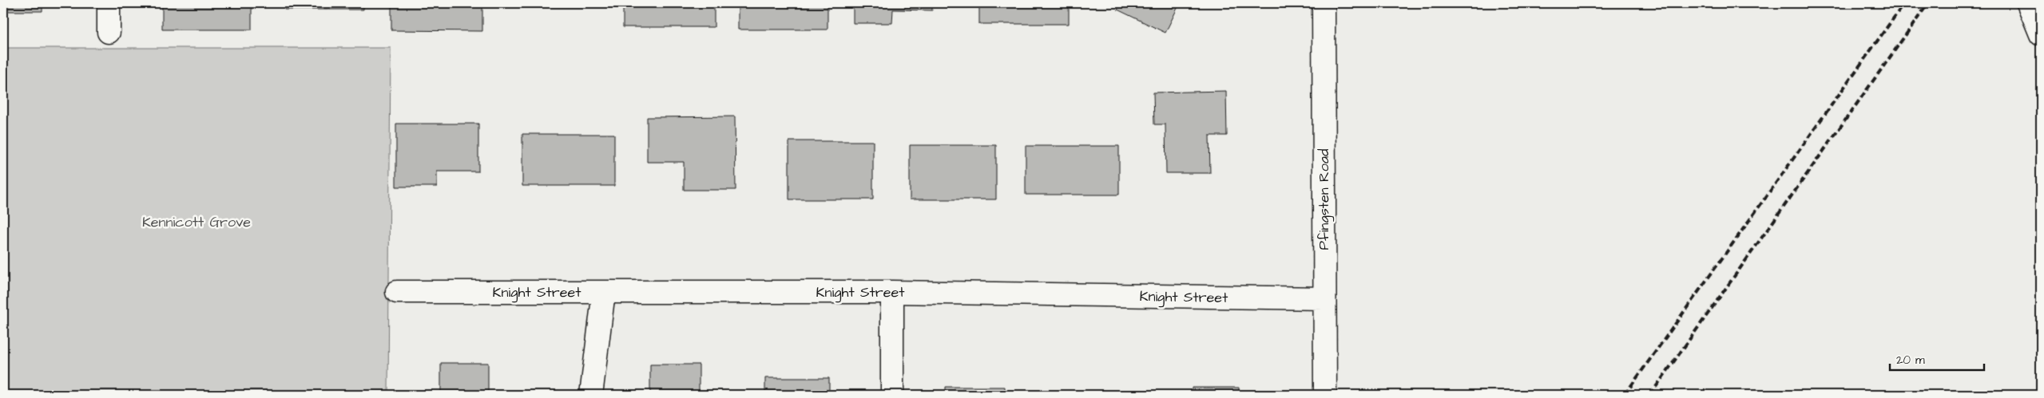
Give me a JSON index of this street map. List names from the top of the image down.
{
  "streets": {
    "street": ["Pfingsten Road", "Knight Street"]
  },
  "crossings": [
    ["Pfingsten Road", "Knight Street"]
  ],
  "parks": ["Kennicott Grove"],
  "scale_bar": "20 m"
}
